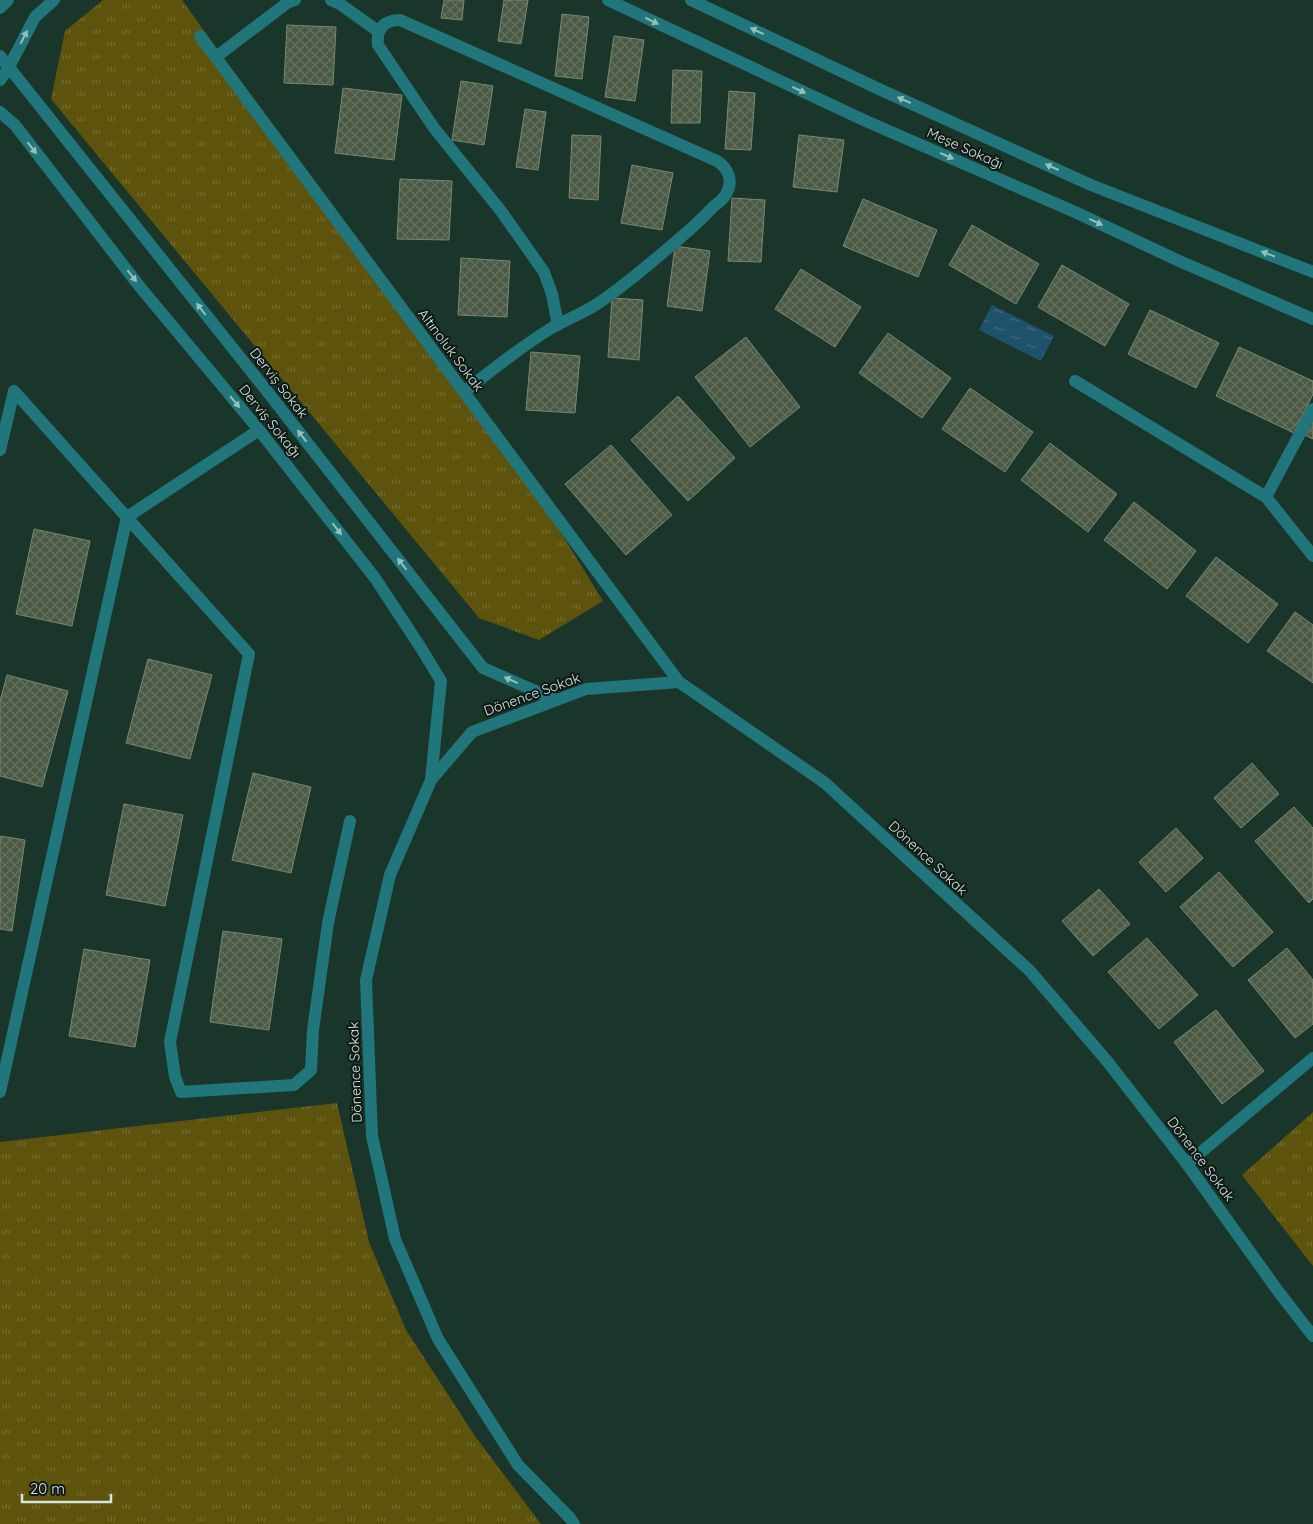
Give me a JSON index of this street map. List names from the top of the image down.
{
  "streets": {
    "street": [
      "Meşe Sokağı",
      "Altınoluk Sokak",
      "Derviş Sokak",
      "Derviş Sokağı",
      "Dönence Sokak"
    ]
  },
  "crossings": [
    ["Altınoluk Sokak", "Dönence Sokak"],
    ["Derviş Sokak", "Dönence Sokak"],
    ["Derviş Sokağı", "Dönence Sokak"]
  ],
  "one_way": ["Derviş Sokak", "Derviş Sokağı"],
  "scale_bar": "20 m"
}
